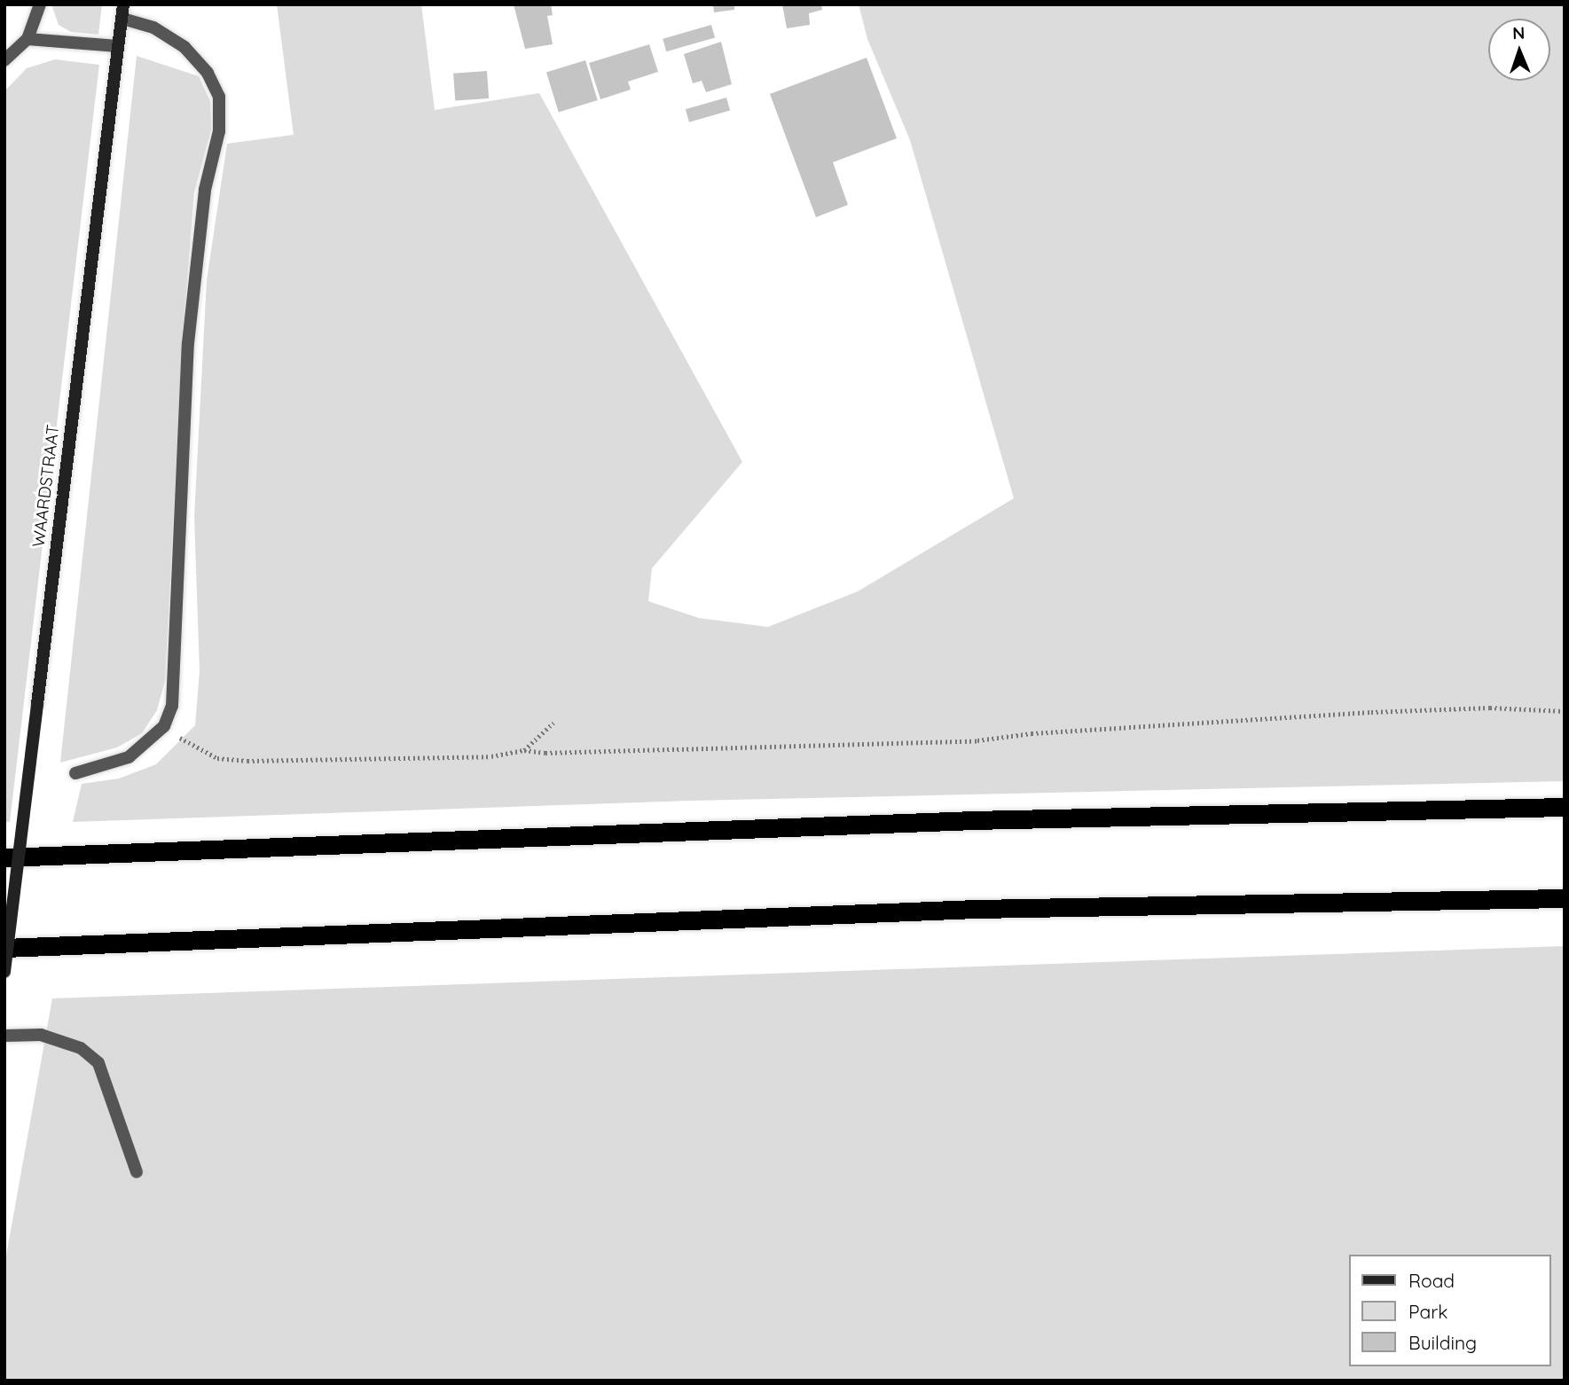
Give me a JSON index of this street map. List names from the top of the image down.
{
  "streets": {
    "street": ["WAARDSTRAAT"]
  },
  "legend": ["Road", "Park", "Building"],
  "north": "top"
}
